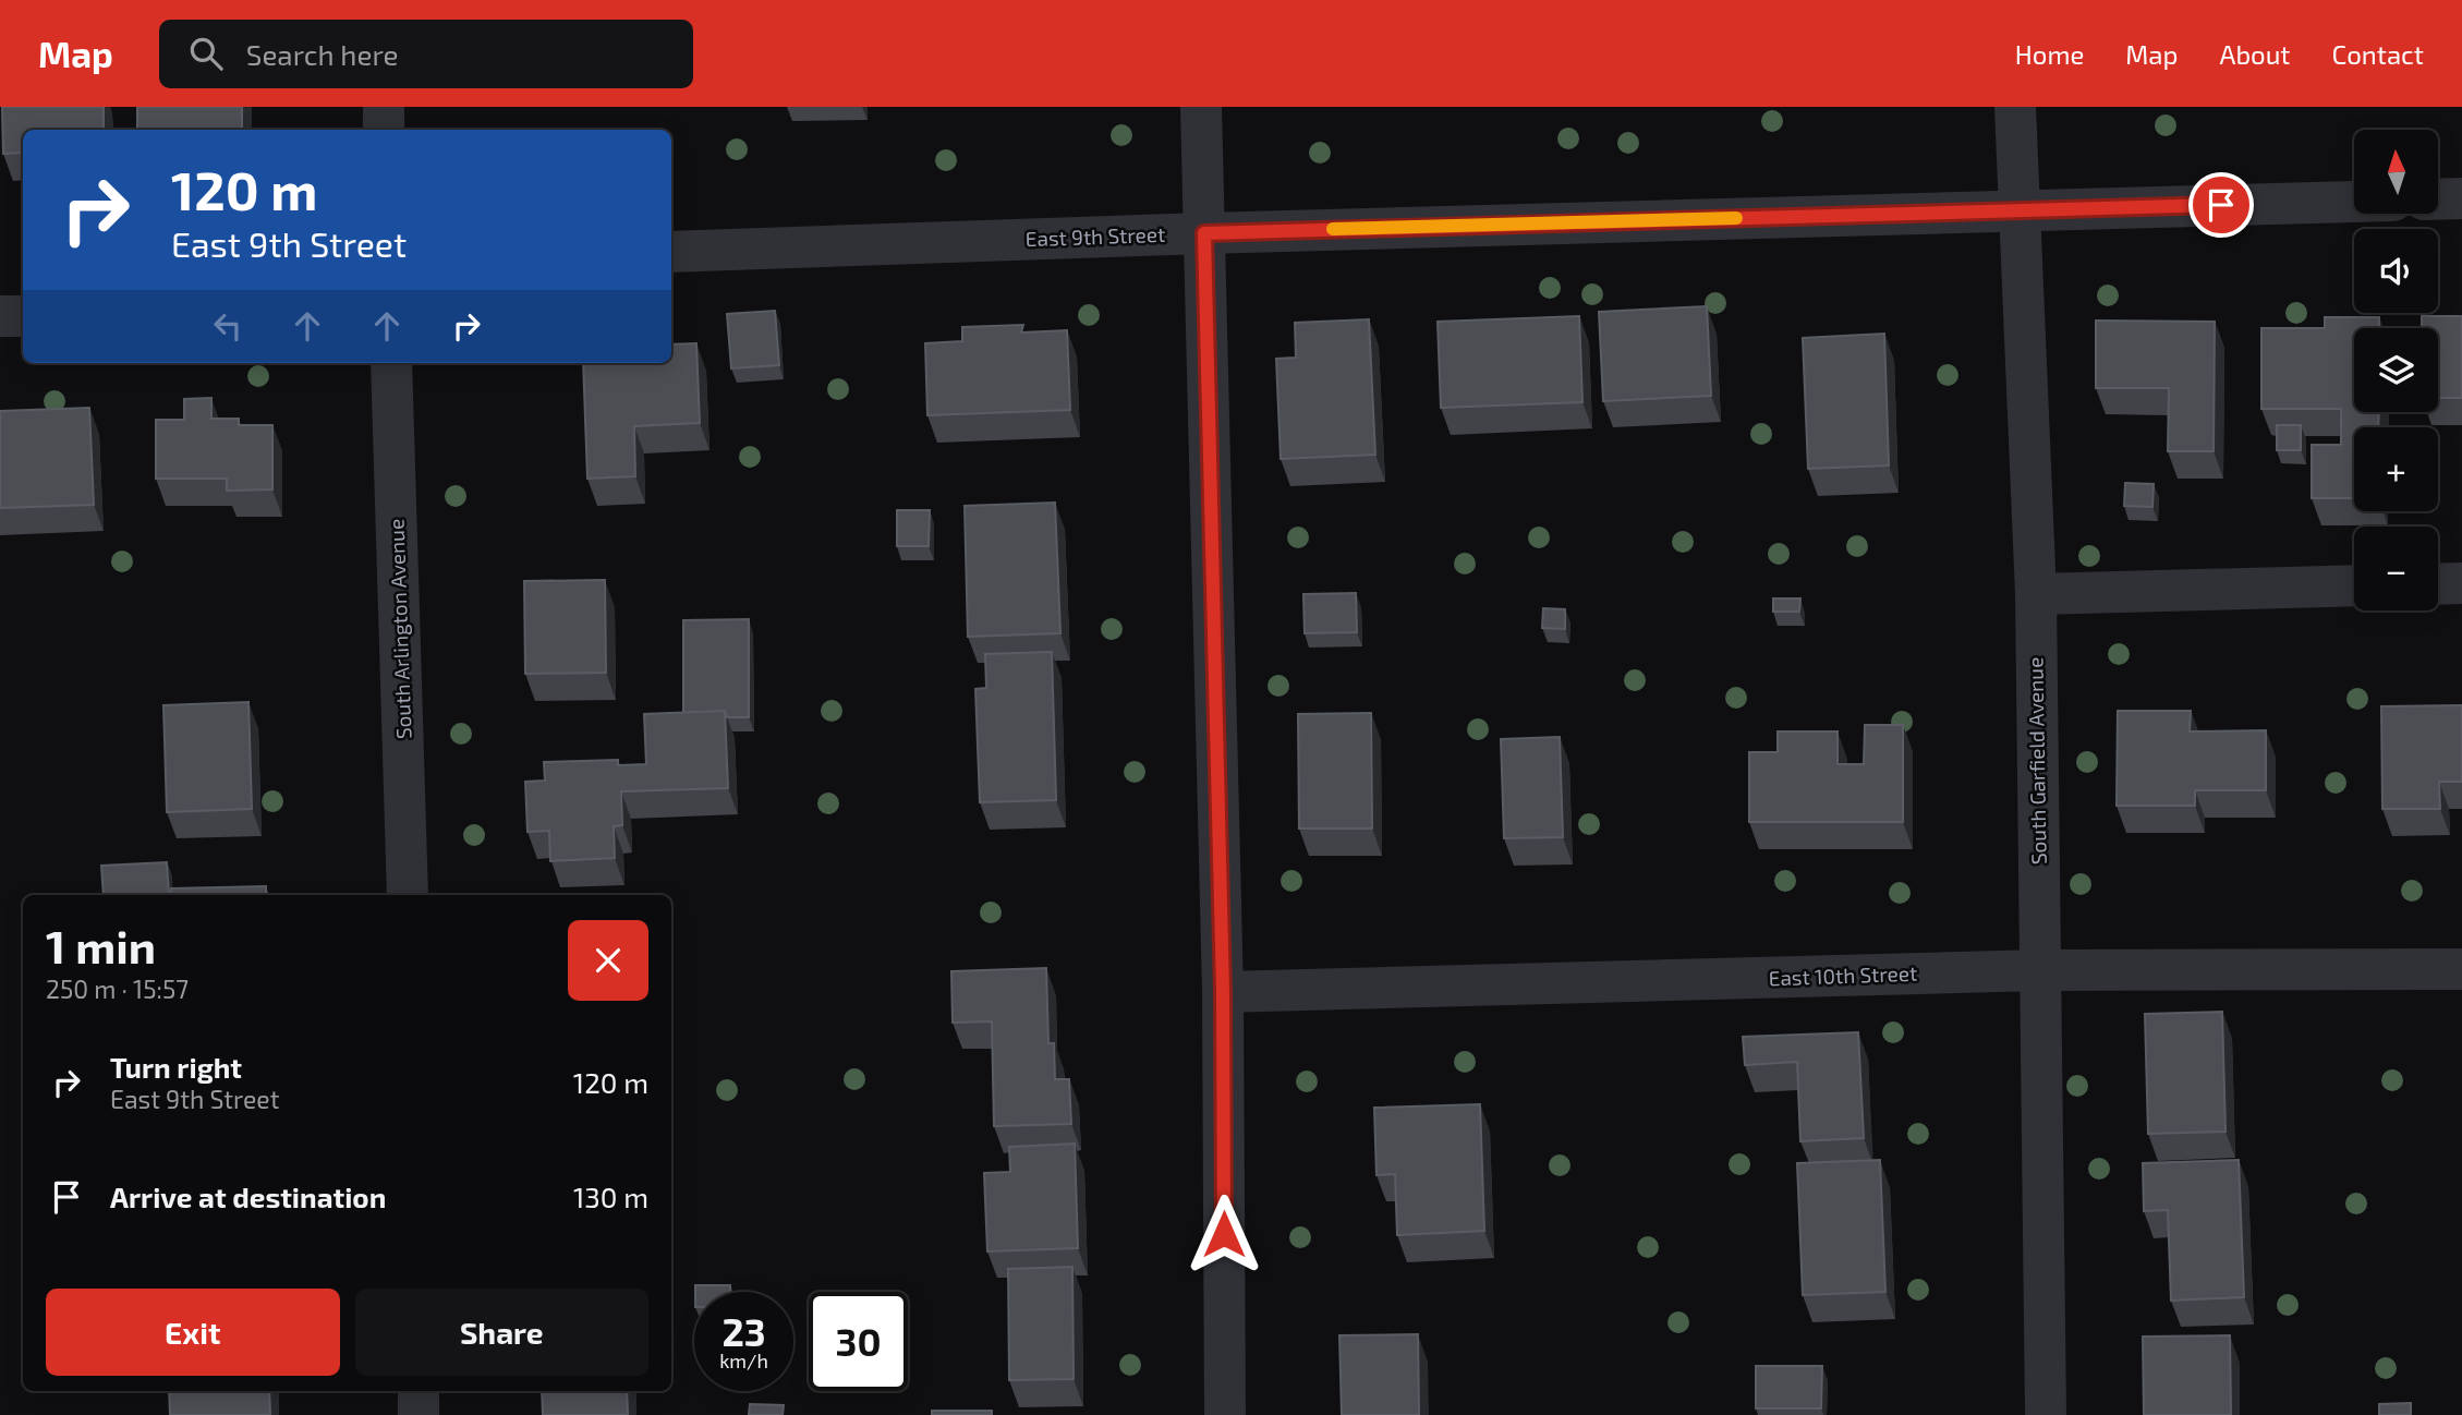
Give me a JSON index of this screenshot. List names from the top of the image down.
{
  "streets": {
    "street": [
      "East 9th Street",
      "South Arlington Avenue",
      "South Garfield Avenue",
      "East 10th Street"
    ]
  },
  "crossings": [
    ["East 9th Street", "South Garfield Avenue"],
    ["South Garfield Avenue", "East 10th Street"]
  ],
  "north": "top",
  "page": {
    "header": "Map",
    "search": "Search here",
    "nav": [
      "Home",
      "Map",
      "About",
      "Contact"
    ],
    "map_buttons": ["+", "−"],
    "turn": ["120 m", "East 9th Street"],
    "heading": ["1 min", "250 m · 15:57"],
    "list": [
      {
        "name": "Turn right",
        "note": "East 9th Street",
        "value": "120 m"
      },
      {
        "name": "Arrive at destination",
        "value": "130 m"
      }
    ],
    "buttons": ["Exit", "Share"],
    "speed": "23 km/h",
    "limit": "30"
  }
}
